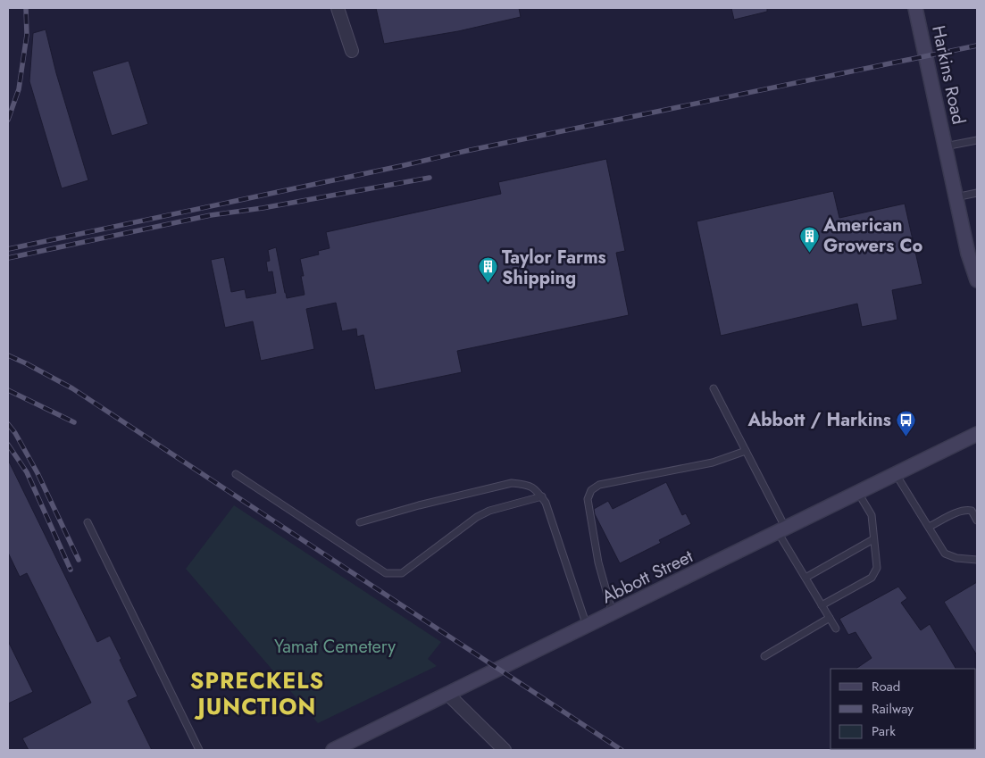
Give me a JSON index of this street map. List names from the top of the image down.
{
  "streets": {
    "main road": ["Harkins Road", "Abbott Street"]
  },
  "districts": ["SPRECKELS JUNCTION"],
  "parks": ["Yamat Cemetery"],
  "places": {
    "building": ["American Growers Co", "Taylor Farms Shipping"],
    "bus stop": ["Abbott / Harkins"]
  },
  "legend": ["Road", "Railway", "Park"]
}
